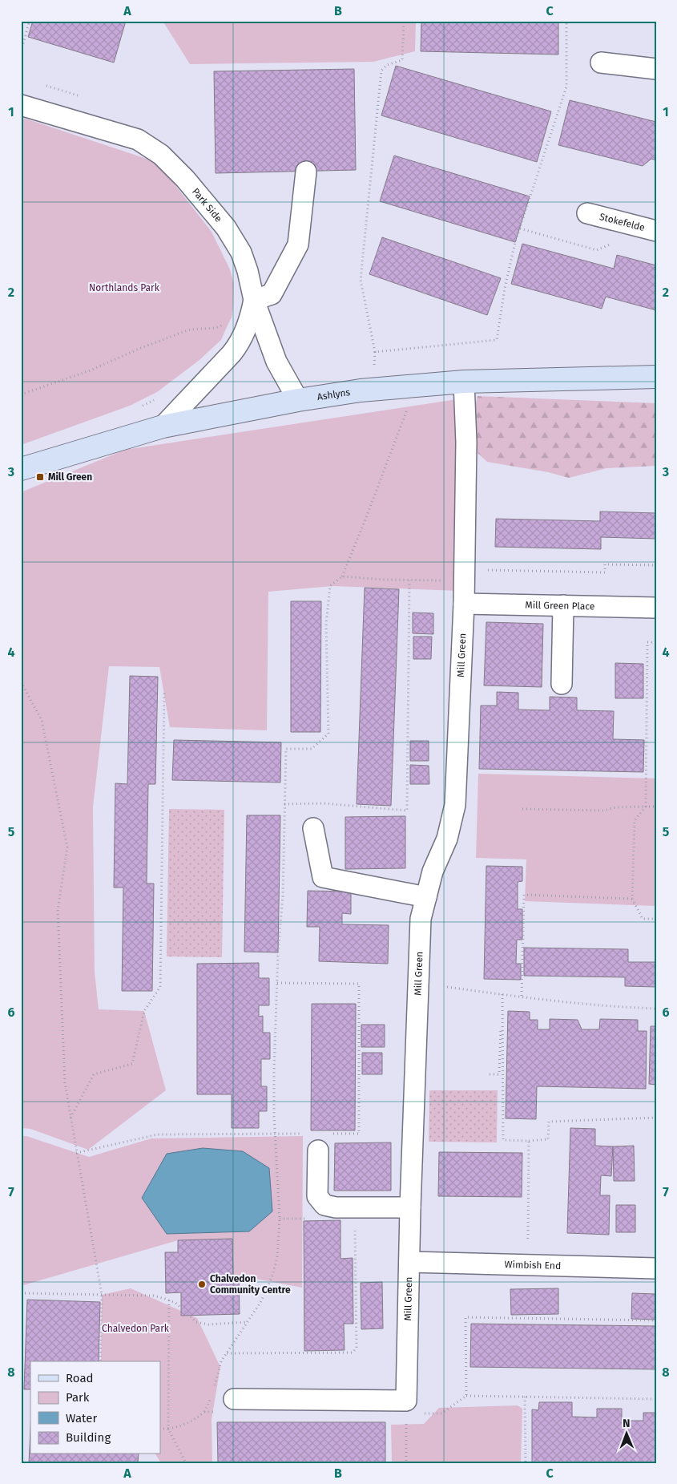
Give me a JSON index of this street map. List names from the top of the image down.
{
  "streets": {
    "street": [
      "Park Side",
      "Stokefelde",
      "Ashlyns",
      "Mill Green Place",
      "Mill Green",
      "Wimbish End"
    ]
  },
  "crossings": [
    ["Park Side", "Ashlyns"],
    ["Ashlyns", "Mill Green"],
    ["Mill Green Place", "Mill Green"],
    ["Mill Green", "Wimbish End"]
  ],
  "parks": ["Northlands Park", "Chalvedon Park"],
  "places": {
    "transit": ["Mill Green"],
    "other": ["Chalvedon Community Centre"]
  },
  "legend": [
    "Road",
    "Park",
    "Water",
    "Building"
  ],
  "north": "top",
  "grid": {
    "columns": ["A", "B", "C"],
    "rows": [
      "1",
      "2",
      "3",
      "4",
      "5",
      "6",
      "7",
      "8"
    ]
  }
}
